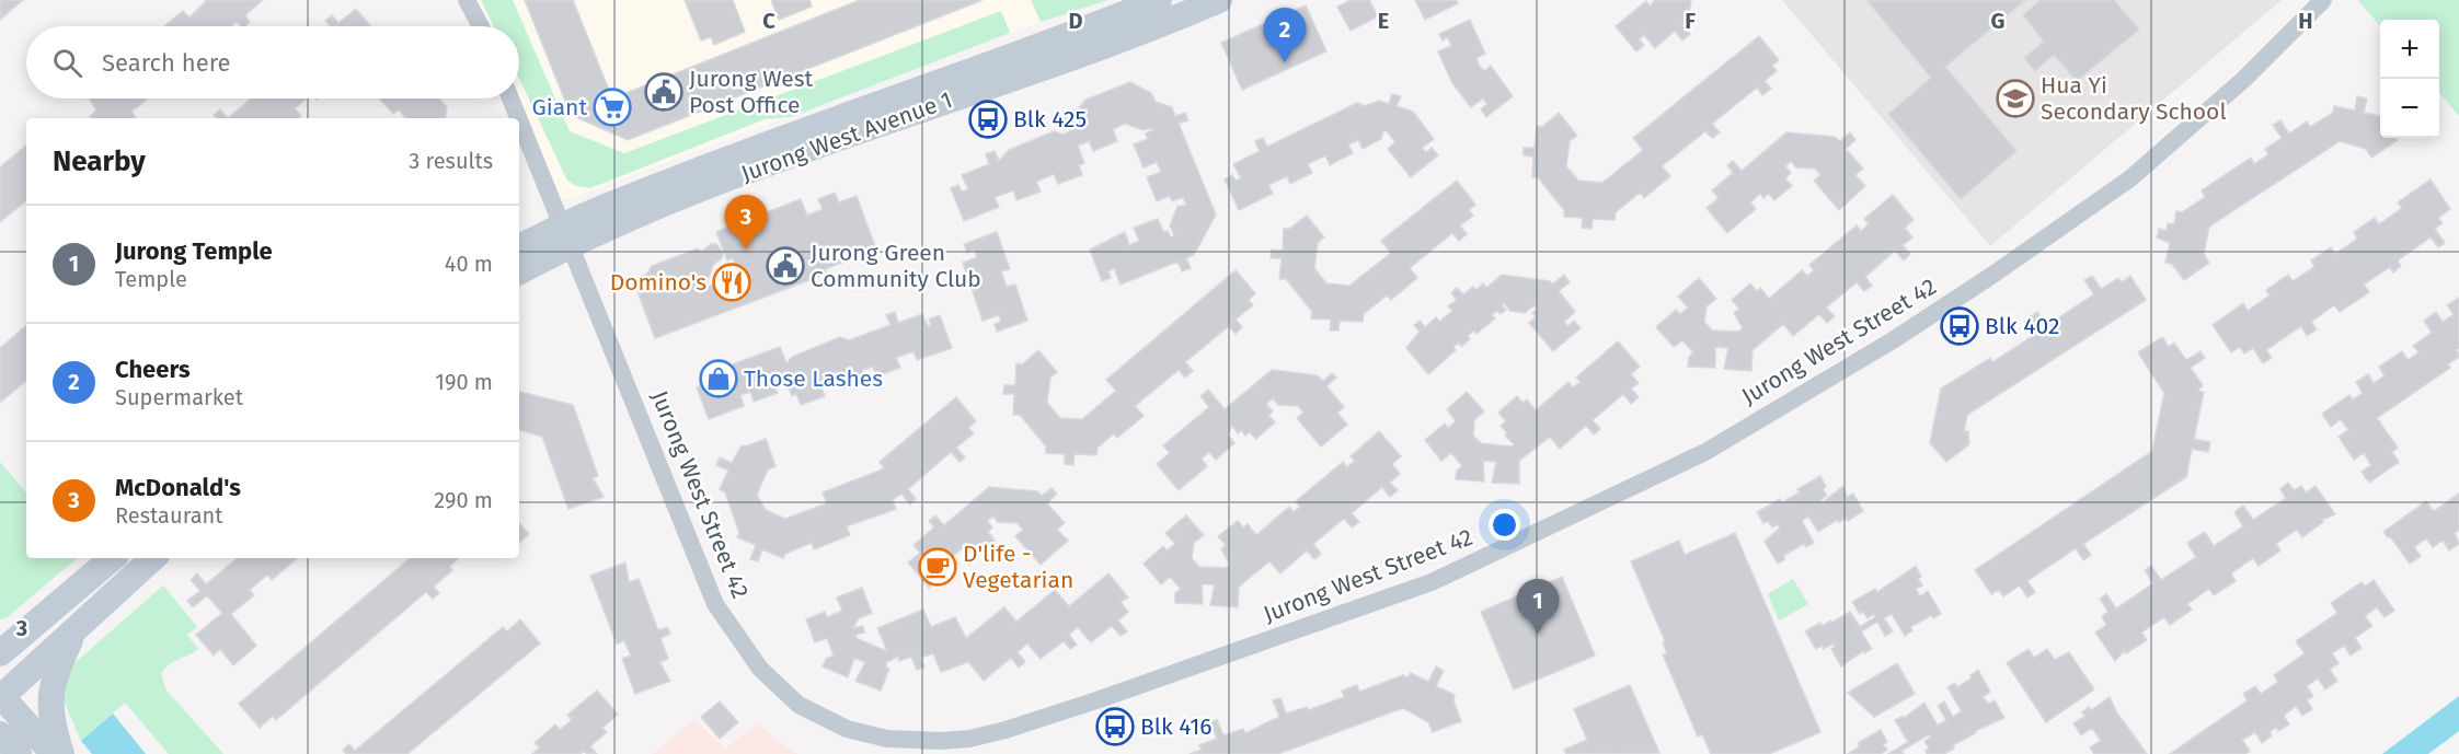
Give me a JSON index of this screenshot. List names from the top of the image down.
{
  "streets": {
    "street": ["Jurong West Avenue 1", "Jurong West Street 42"]
  },
  "crossings": [
    ["Jurong West Avenue 1", "Jurong West Street 42"]
  ],
  "places": {
    "public building": ["Jurong West Post Office", "Jurong Green Community Club"],
    "school or university": ["Hua Yi Secondary School"],
    "supermarket": ["Giant"],
    "bus stop": ["Blk 425", "Blk 402", "Blk 416"],
    "restaurant": ["Domino's"],
    "shop": ["Those Lashes"],
    "cafe": ["D'life - Vegetarian"]
  },
  "page": {
    "pins": ["2", "3", "1"],
    "map_buttons": ["+", "−"],
    "search": "Search here",
    "heading": ["Nearby", "3 results"],
    "list": [
      {
        "mark": "1",
        "name": "Jurong Temple",
        "note": "Temple",
        "value": "40 m"
      },
      {
        "mark": "2",
        "name": "Cheers",
        "note": "Supermarket",
        "value": "190 m"
      },
      {
        "mark": "3",
        "name": "McDonald's",
        "note": "Restaurant",
        "value": "290 m"
      }
    ]
  },
  "grid": {
    "columns": [
      "C",
      "D",
      "E",
      "F",
      "G",
      "H"
    ],
    "rows": ["3"]
  }
}
